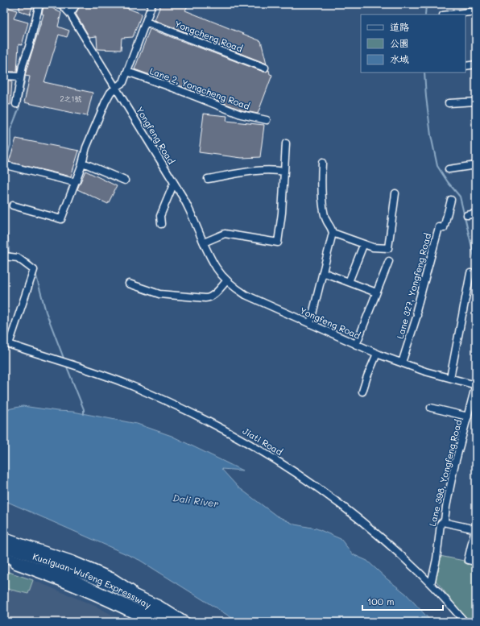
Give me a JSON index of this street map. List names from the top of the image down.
{
  "streets": {
    "highway": ["Kuaiguan-Wufeng Expressway"],
    "street": [
      "Yongcheng Road",
      "Lane 2, Yongcheng Road",
      "Yongfeng Road",
      "Lane 327, Yongfeng Road",
      "Jiati Road",
      "Lane 398, Yongfeng Road"
    ]
  },
  "crossings": [
    ["Yongfeng Road", "Lane 327, Yongfeng Road"],
    ["Yongfeng Road", "Lane 398, Yongfeng Road"],
    ["Jiati Road", "Lane 398, Yongfeng Road"]
  ],
  "water": ["Dali River"],
  "house_numbers": ["2之1號"],
  "legend": ["道路", "公園", "水域"],
  "scale_bar": "100 m"
}
